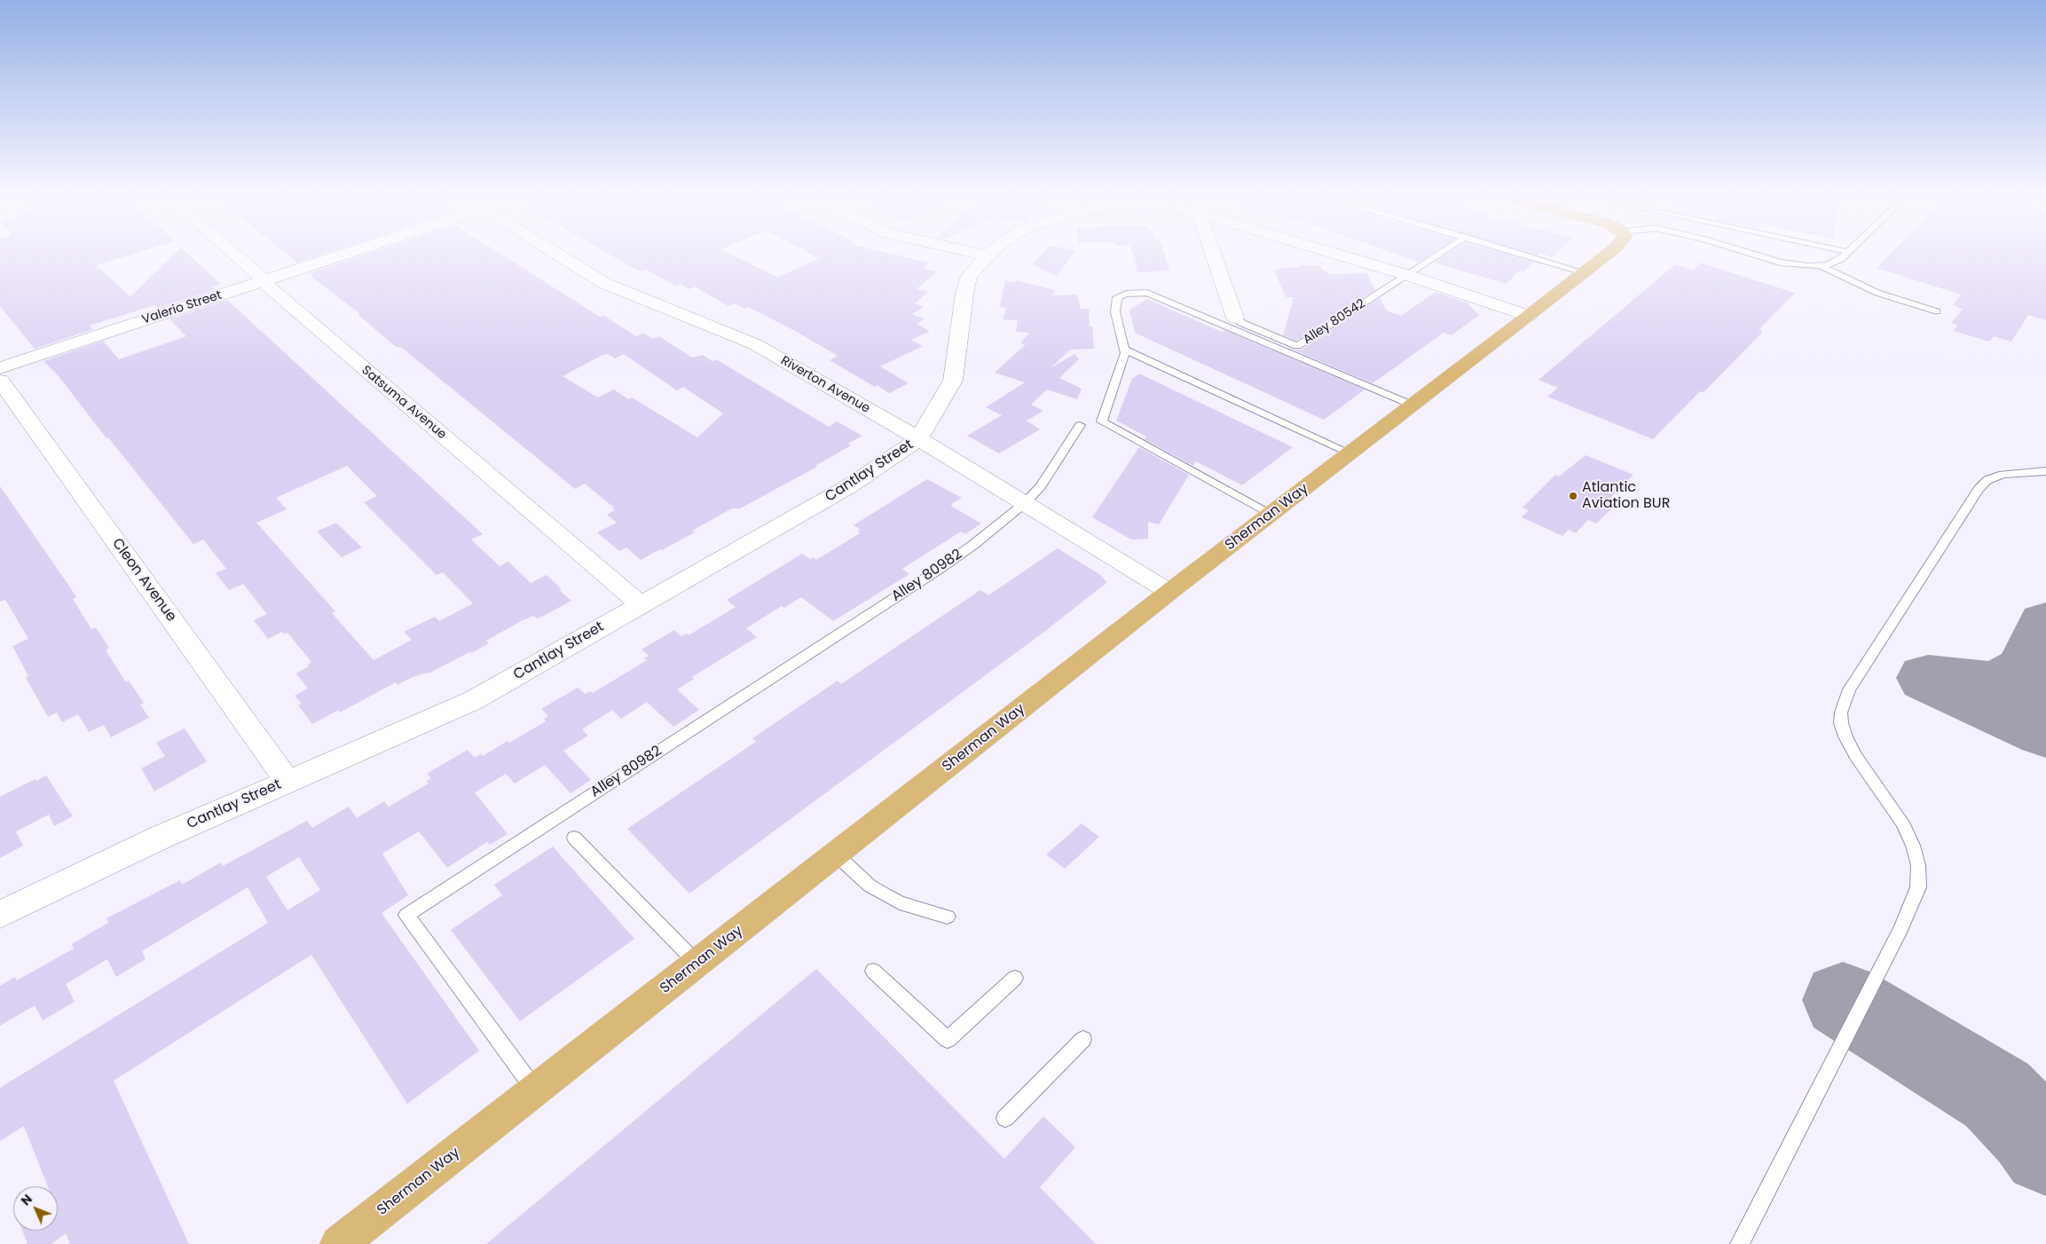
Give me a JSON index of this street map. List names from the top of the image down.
{
  "streets": {
    "main road": ["Sherman Way"],
    "street": [
      "Valerio Street",
      "Riverton Avenue",
      "Satsuma Avenue",
      "Cantlay Street",
      "Cleon Avenue"
    ],
    "lane": ["Alley 80542", "Alley 80982"]
  },
  "crossings": [
    ["Valerio Street", "Satsuma Avenue"],
    ["Alley 80542", "Cantlay Street"],
    ["Riverton Avenue", "Cantlay Street"],
    ["Riverton Avenue", "Sherman Way"],
    ["Riverton Avenue", "Alley 80982"],
    ["Satsuma Avenue", "Cantlay Street"],
    ["Cantlay Street", "Sherman Way"],
    ["Cantlay Street", "Cleon Avenue"],
    ["Sherman Way", "Alley 80982"]
  ],
  "places": ["Atlantic Aviation BUR"],
  "north": "top left"
}
